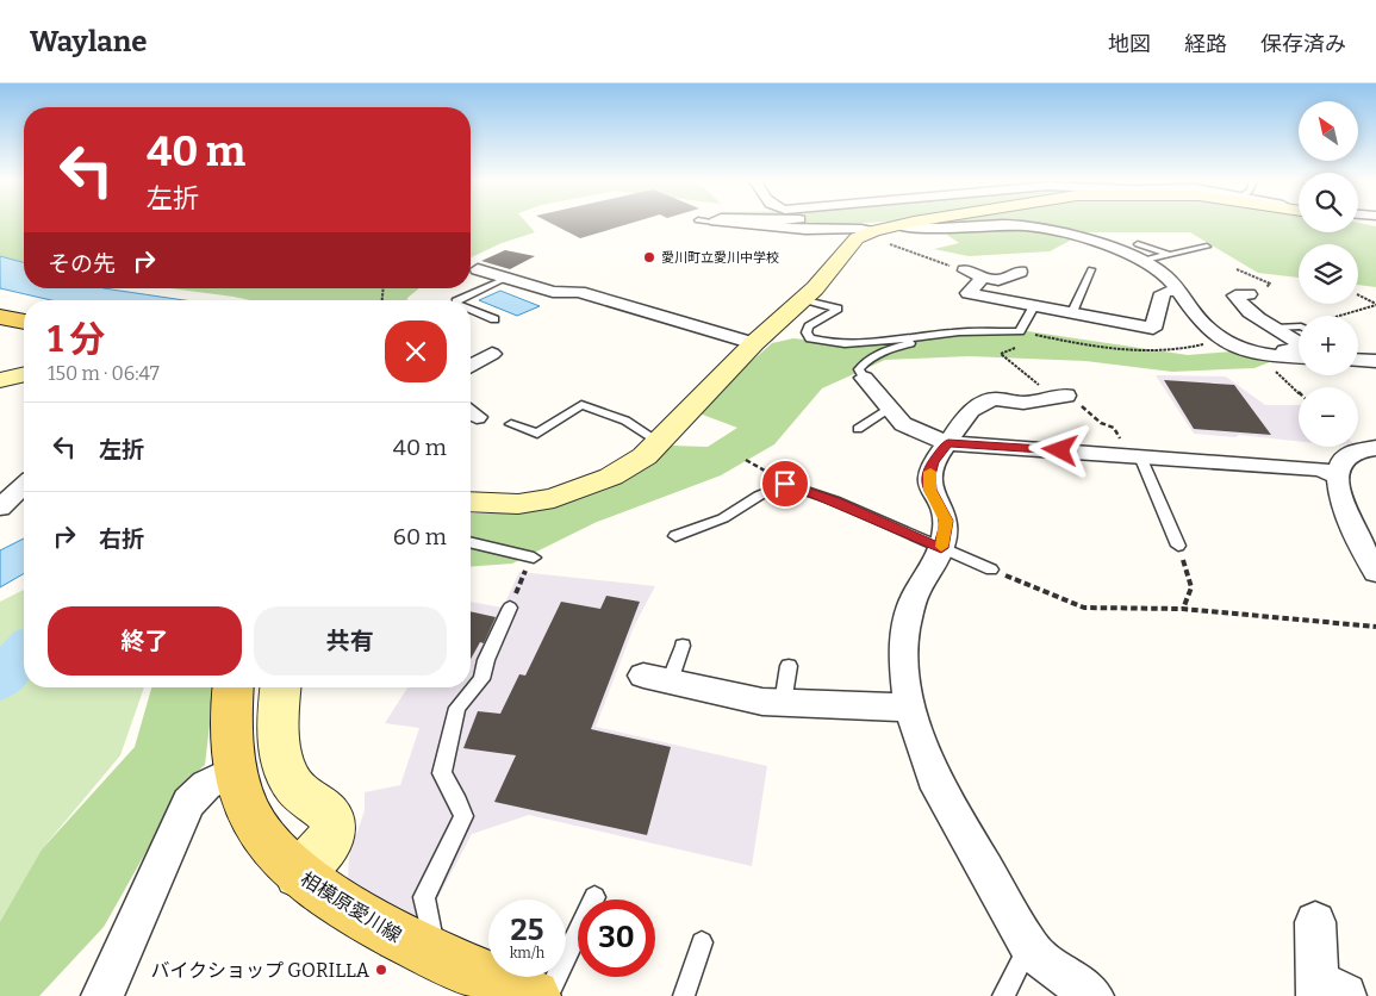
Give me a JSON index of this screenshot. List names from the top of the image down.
{
  "streets": {
    "main road": ["相模原愛川線"]
  },
  "places": ["愛川町立愛川中学校", "バイクショップ GORILLA"],
  "north": "top left",
  "page": {
    "header": "Waylane",
    "nav": ["地図", "経路", "保存済み"],
    "map_buttons": ["+", "−"],
    "turn": ["40 m", "左折"],
    "then": "その先",
    "heading": ["1 分", "150 m · 06:47"],
    "list": [
      {
        "name": "左折",
        "value": "40 m"
      },
      {
        "name": "右折",
        "value": "60 m"
      }
    ],
    "buttons": ["終了", "共有"],
    "speed": "25 km/h",
    "limit": "30"
  }
}
